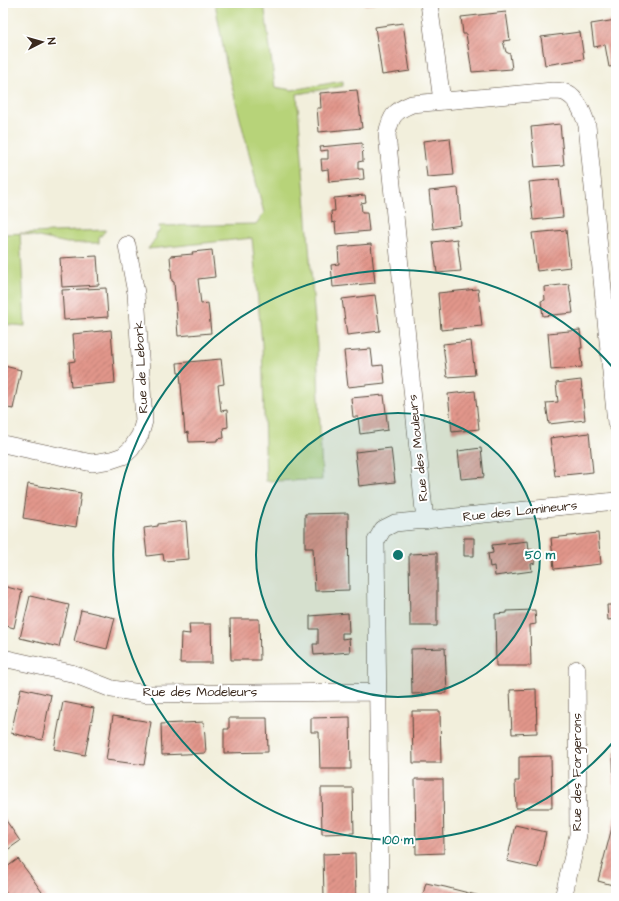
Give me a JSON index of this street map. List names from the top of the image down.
{
  "streets": {
    "street": [
      "Rue de Lebork",
      "Rue des Mouleurs",
      "Rue des Lamineurs",
      "Rue des Modeleurs",
      "Rue des Forgerons"
    ]
  },
  "crossings": [
    ["Rue des Mouleurs", "Rue des Lamineurs"],
    ["Rue des Mouleurs", "Rue des Modeleurs"]
  ],
  "north": "right",
  "rings": ["50 m", "100 m"]
}
